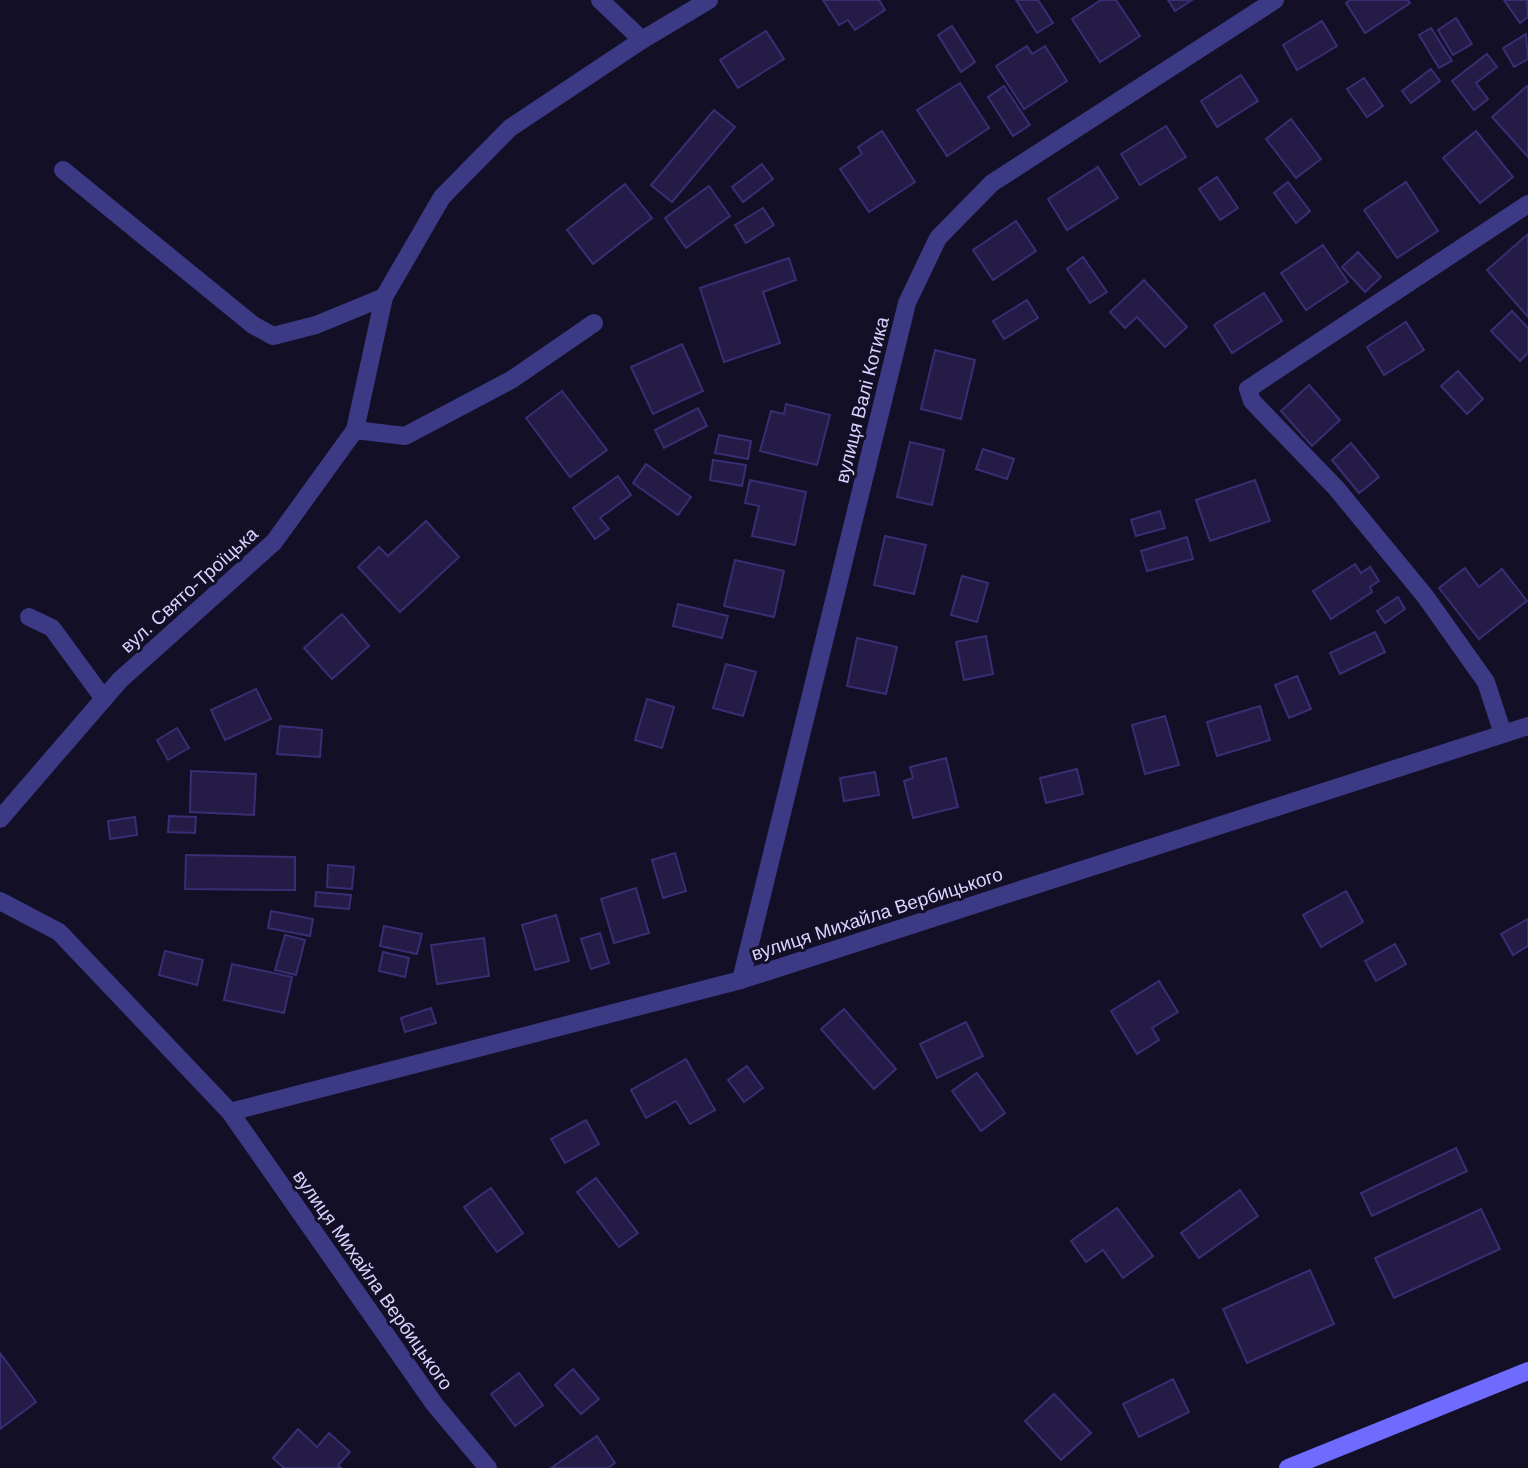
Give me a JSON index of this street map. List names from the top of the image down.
{
  "streets": {
    "street": ["вулиця Валі Котика", "вул. Свято-Троїцька", "вулиця Михайла Вербицького"]
  },
  "crossings": [
    ["вулиця Валі Котика", "вулиця Михайла Вербицького"]
  ]
}
